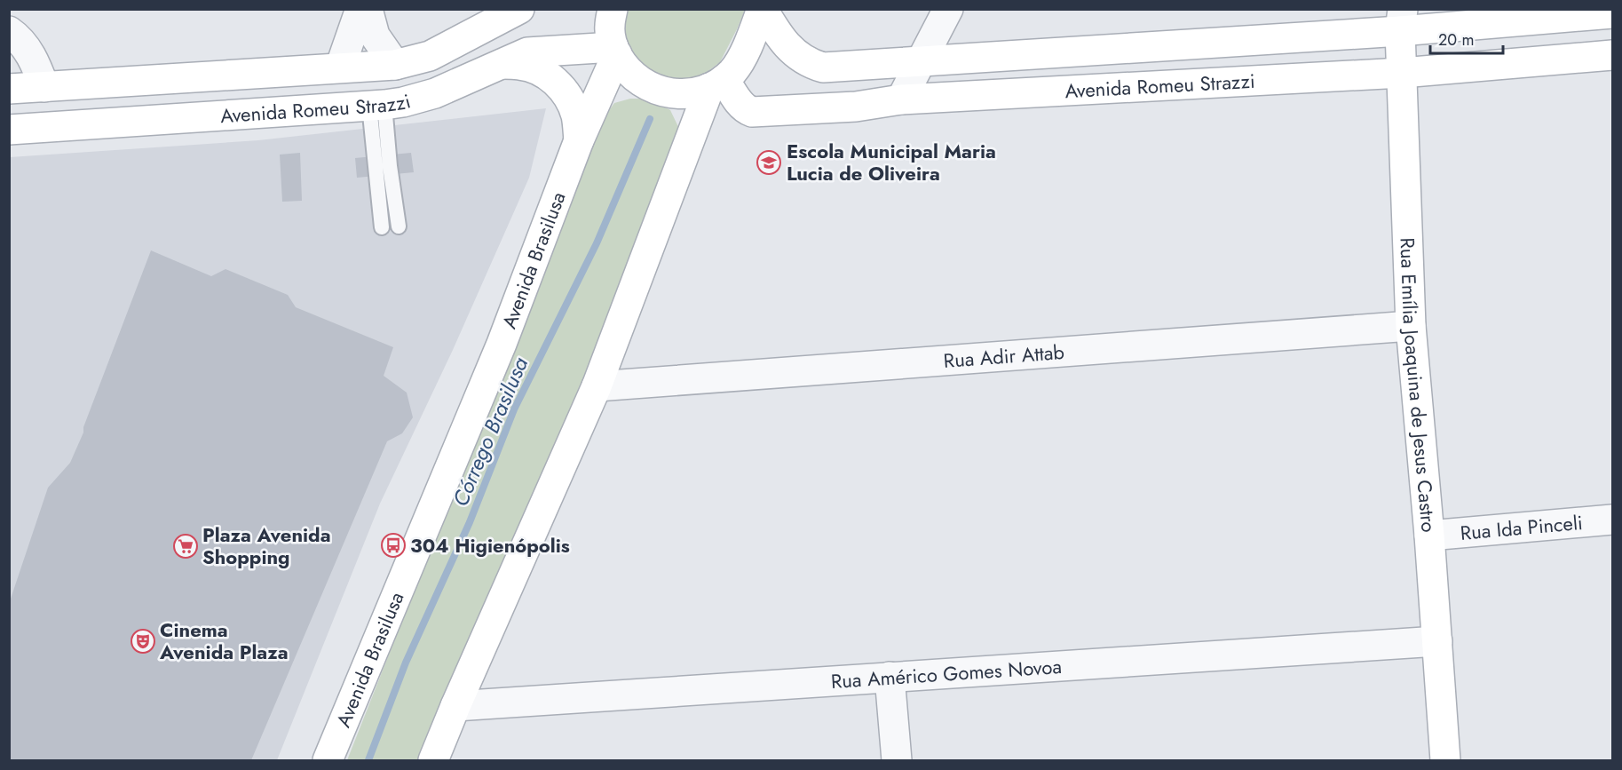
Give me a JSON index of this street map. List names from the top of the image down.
{
  "streets": {
    "main road": ["Avenida Romeu Strazzi", "Avenida Brasilusa", "Rua Emília Joaquina de Jesus Castro"],
    "street": ["Rua Adir Attab", "Rua Ida Pinceli", "Rua Américo Gomes Novoa"]
  },
  "crossings": [
    ["Avenida Romeu Strazzi", "Avenida Brasilusa"],
    ["Avenida Romeu Strazzi", "Rua Emília Joaquina de Jesus Castro"],
    ["Rua Adir Attab", "Rua Emília Joaquina de Jesus Castro"],
    ["Rua Emília Joaquina de Jesus Castro", "Rua Ida Pinceli"],
    ["Rua Emília Joaquina de Jesus Castro", "Rua Américo Gomes Novoa"]
  ],
  "water": ["Córrego Brasilusa"],
  "places": {
    "school or university": ["Escola Municipal Maria Lucia de Oliveira"],
    "bus stop": ["304 Higienópolis"],
    "supermarket": ["Plaza Avenida Shopping"],
    "theatre": ["Cinema Avenida Plaza"]
  },
  "scale_bar": "20 m"
}
